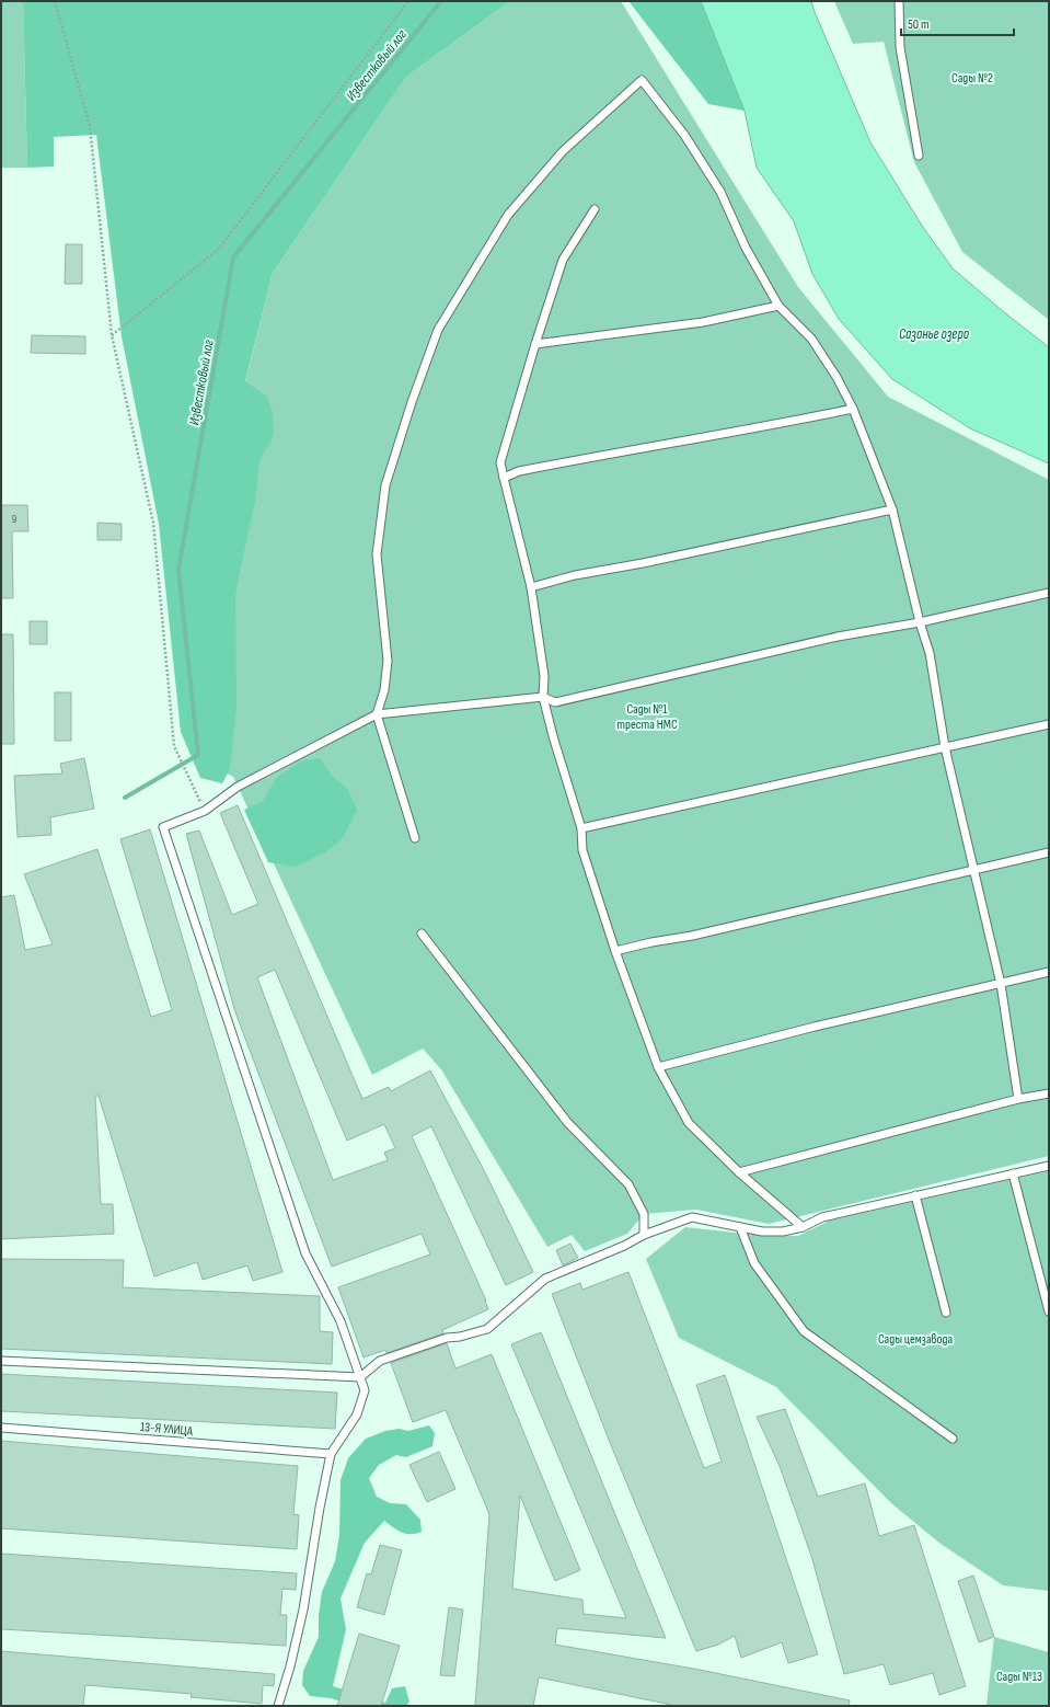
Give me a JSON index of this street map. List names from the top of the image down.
{
  "streets": {
    "lane": ["13-Я УЛИЦА"]
  },
  "water": ["Известковый лог", "Сазанье озеро"],
  "parks": [
    "Сады №2",
    "Сады №1 треста НМС",
    "Сады цемзавода",
    "Сады №13"
  ],
  "house_numbers": ["9"],
  "scale_bar": "50 m"
}
